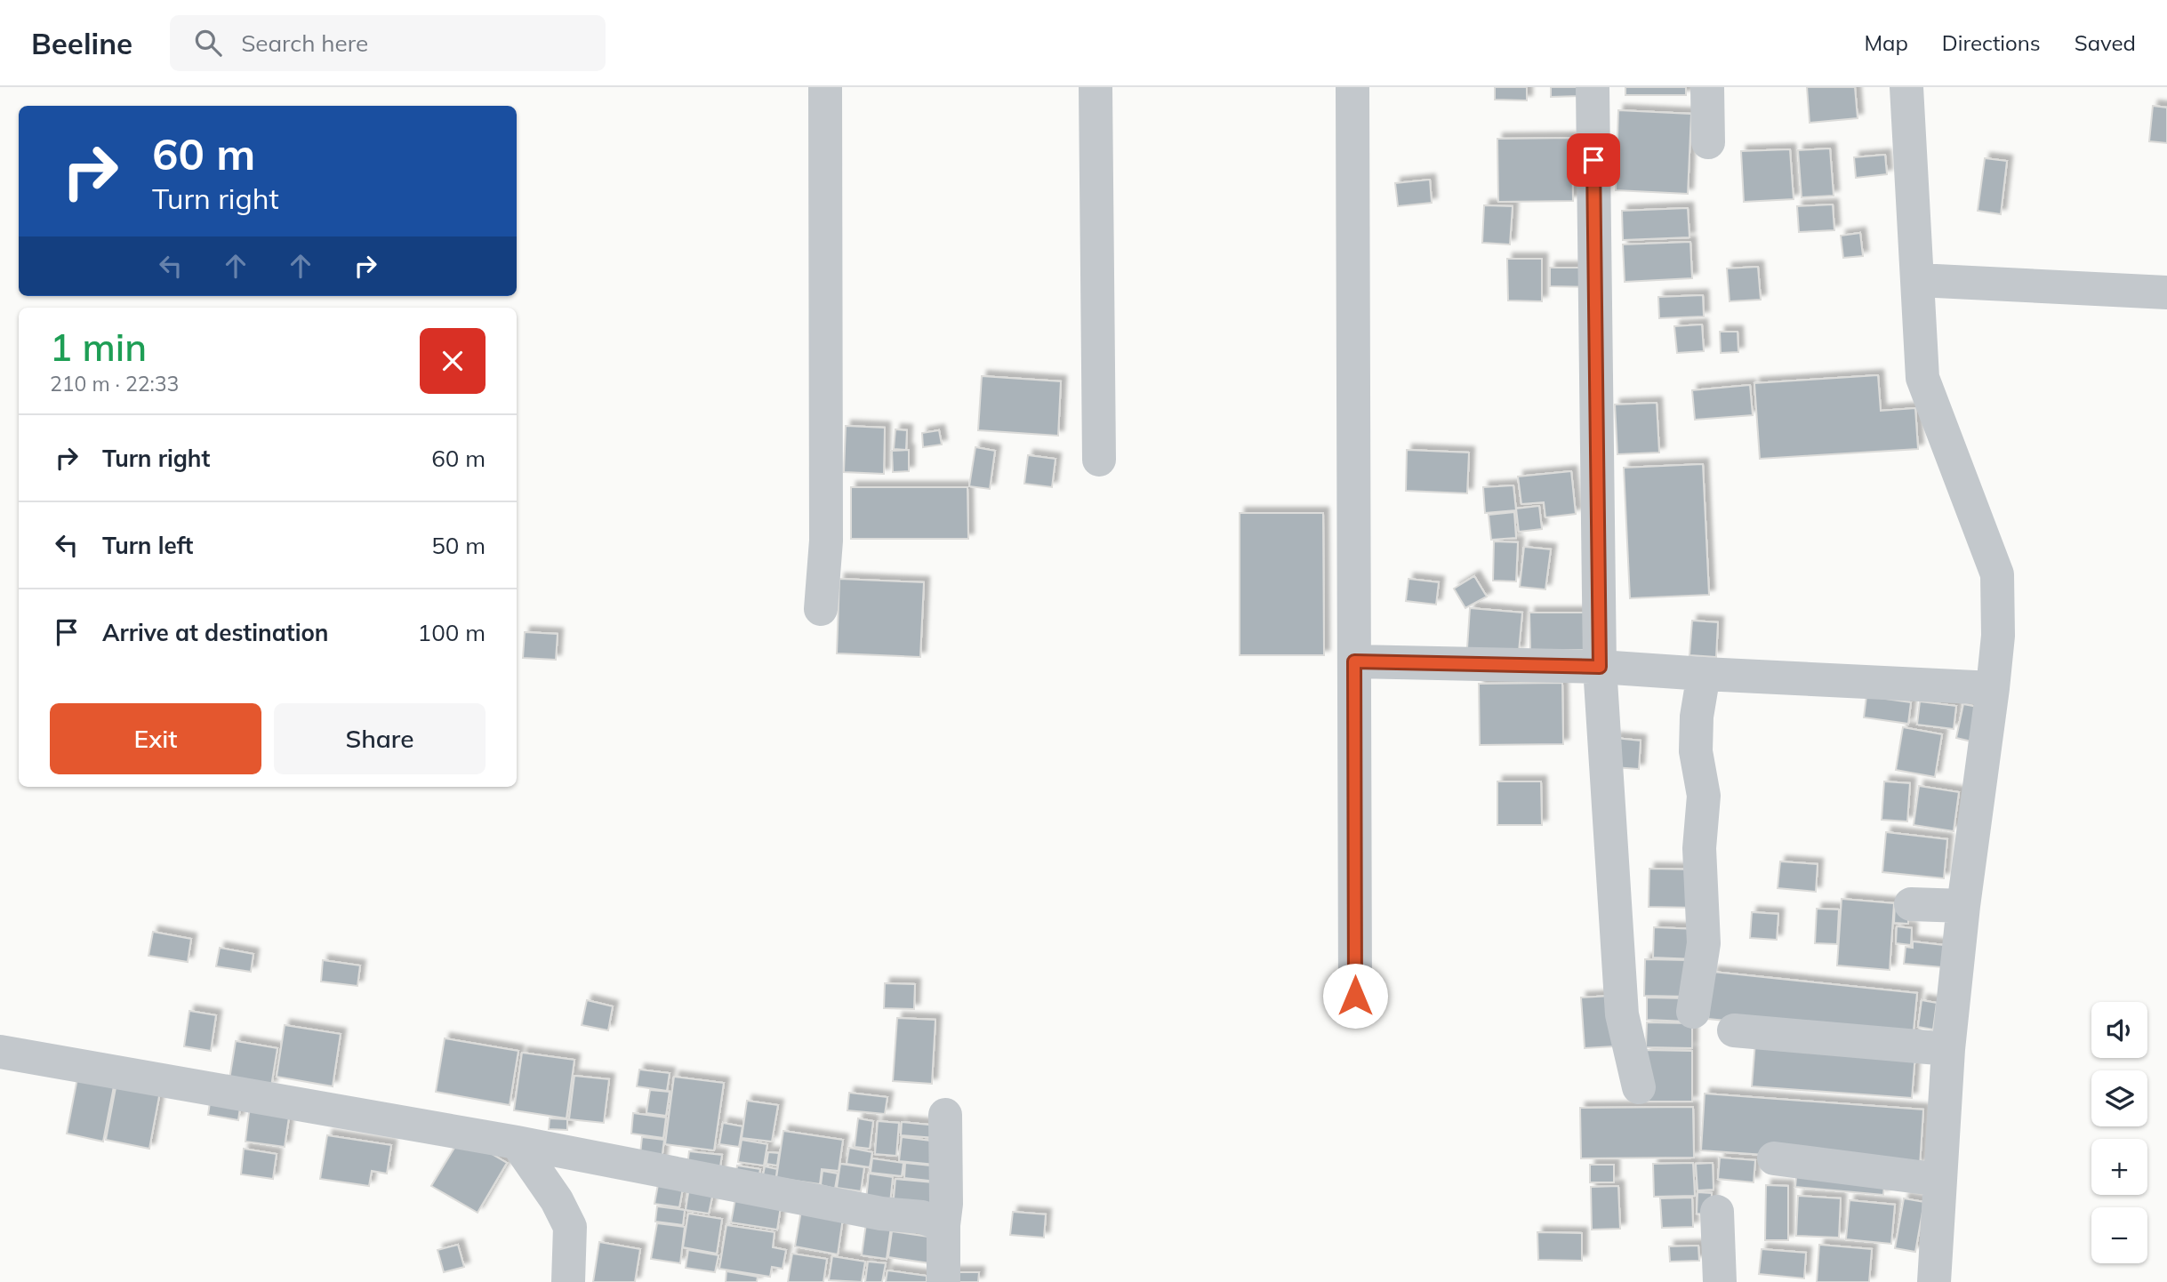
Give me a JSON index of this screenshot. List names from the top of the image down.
{
  "page": {
    "header": "Beeline",
    "search": "Search here",
    "nav": ["Map", "Directions", "Saved"],
    "turn": ["60 m", "Turn right"],
    "heading": ["1 min", "210 m · 22:33"],
    "list": [
      {
        "name": "Turn right",
        "value": "60 m"
      },
      {
        "name": "Turn left",
        "value": "50 m"
      },
      {
        "name": "Arrive at destination",
        "value": "100 m"
      }
    ],
    "buttons": ["Exit", "Share"],
    "map_buttons": ["+", "−"]
  }
}
